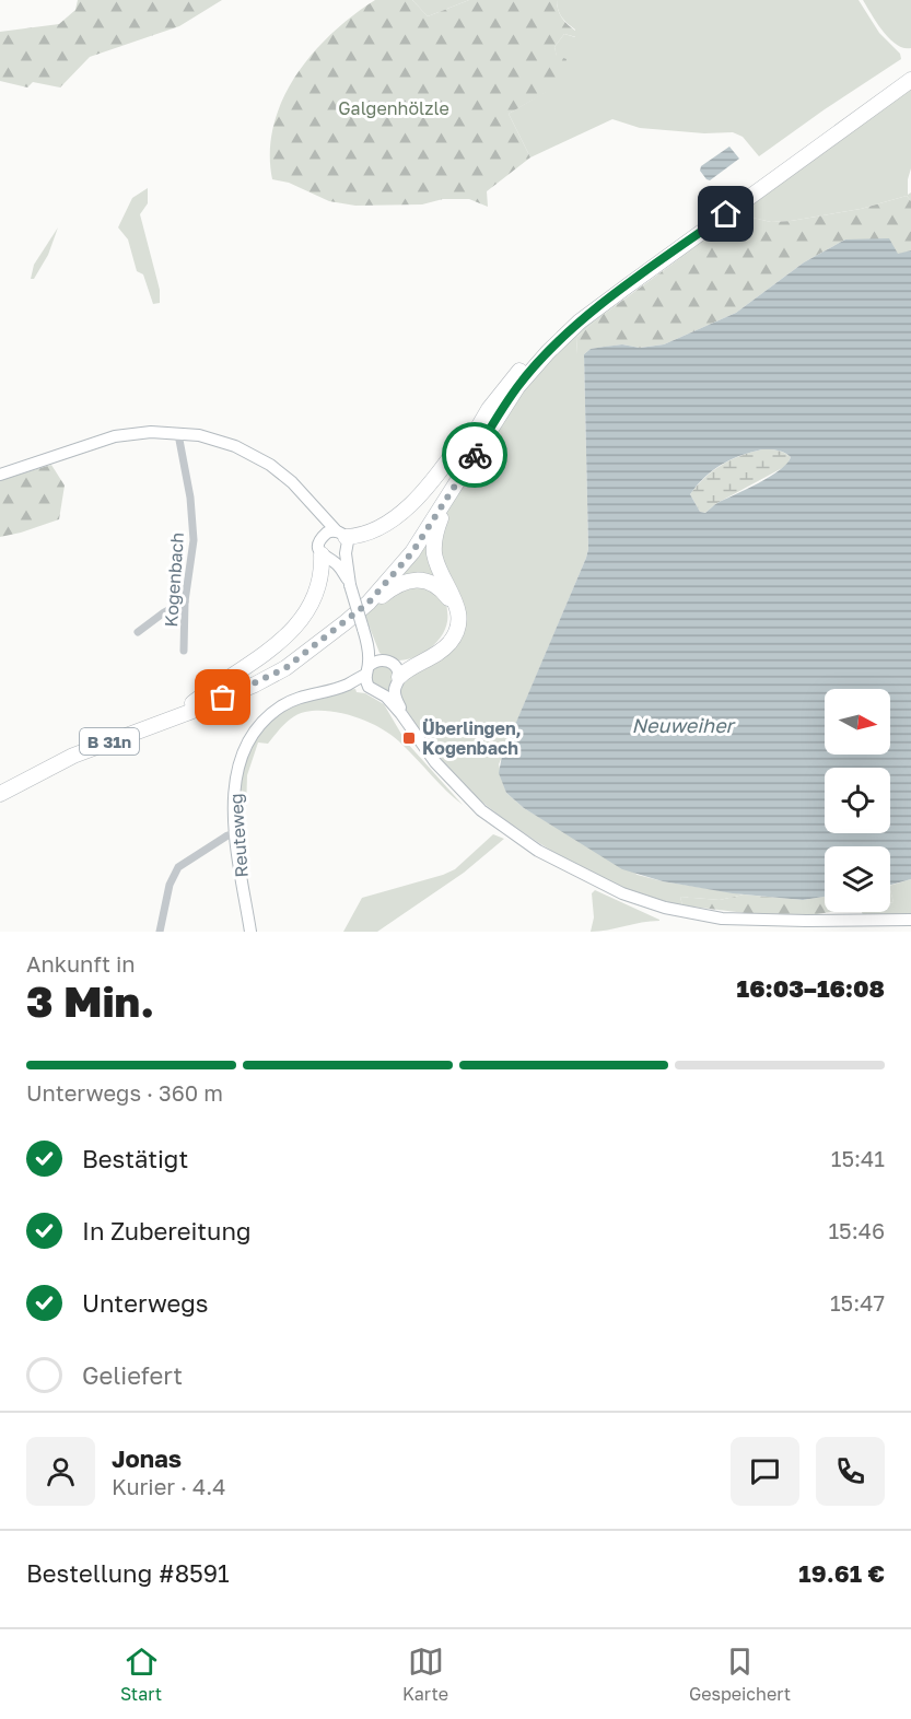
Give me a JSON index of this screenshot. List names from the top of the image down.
{
  "streets": {
    "highway": ["B 31n"],
    "main road": ["Reuteweg"],
    "street": ["Kogenbach"]
  },
  "water": ["Neuweiher"],
  "parks": ["Galgenhölzle"],
  "places": {
    "transit": ["Überlingen, Kogenbach"]
  },
  "north": "right",
  "page": {
    "heading": ["3 Min.", "Ankunft in", "16:03–16:08"],
    "panel": [
      "Jonas",
      "Kurier · 4.4",
      "Bestellung #8591",
      "19.61 €"
    ],
    "bar": "Unterwegs · 360 m",
    "list": [
      ["Bestätigt", "15:41"],
      ["In Zubereitung", "15:46"],
      ["Unterwegs", "15:47"],
      "Geliefert"
    ],
    "tabs": ["Start", "Karte", "Gespeichert"]
  }
}
